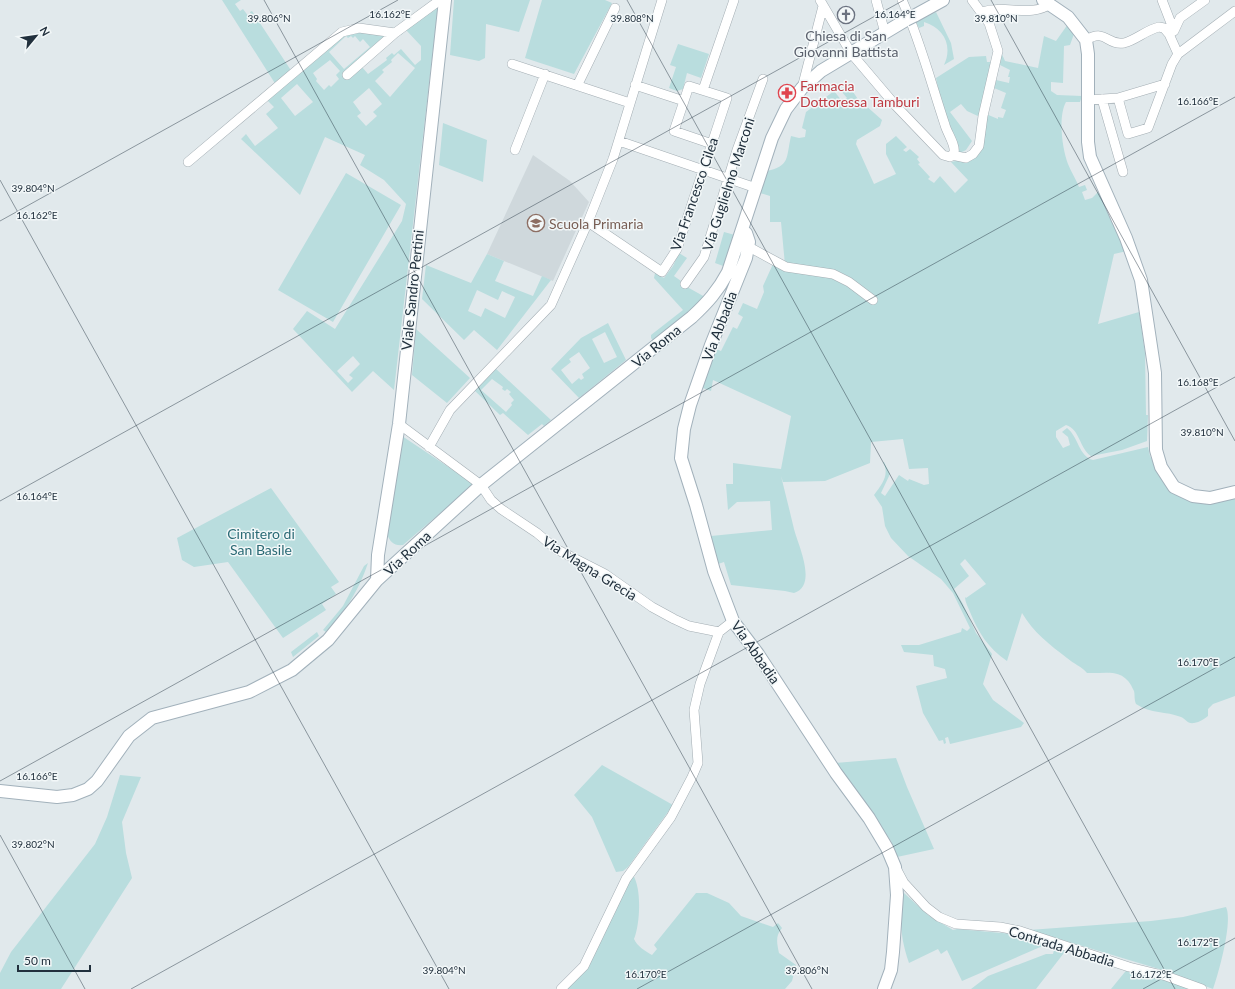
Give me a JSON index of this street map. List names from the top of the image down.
{
  "streets": {
    "street": [
      "Via Guglielmo Marconi",
      "Via Francesco Cilea",
      "Viale Sandro Pertini",
      "Via Abbadia",
      "Via Roma",
      "Via Magna Grecia",
      "Contrada Abbadia"
    ]
  },
  "crossings": [
    ["Viale Sandro Pertini", "Via Roma"],
    ["Viale Sandro Pertini", "Via Magna Grecia"],
    ["Via Abbadia", "Contrada Abbadia"],
    ["Via Roma", "Via Magna Grecia"]
  ],
  "parks": ["Cimitero di San Basile"],
  "places": {
    "church": ["Chiesa di San Giovanni Battista"],
    "pharmacy": ["Farmacia Dottoressa Tamburi"],
    "school or university": ["Scuola Primaria"]
  },
  "scale_bar": "50 m",
  "north": "top right",
  "coordinates": [
    "16.162°E",
    "16.164°E",
    "39.806°N",
    "39.808°N",
    "39.810°N",
    "16.166°E",
    "39.804°N",
    "16.168°E",
    "16.170°E",
    "39.802°N",
    "16.172°E"
  ]
}
